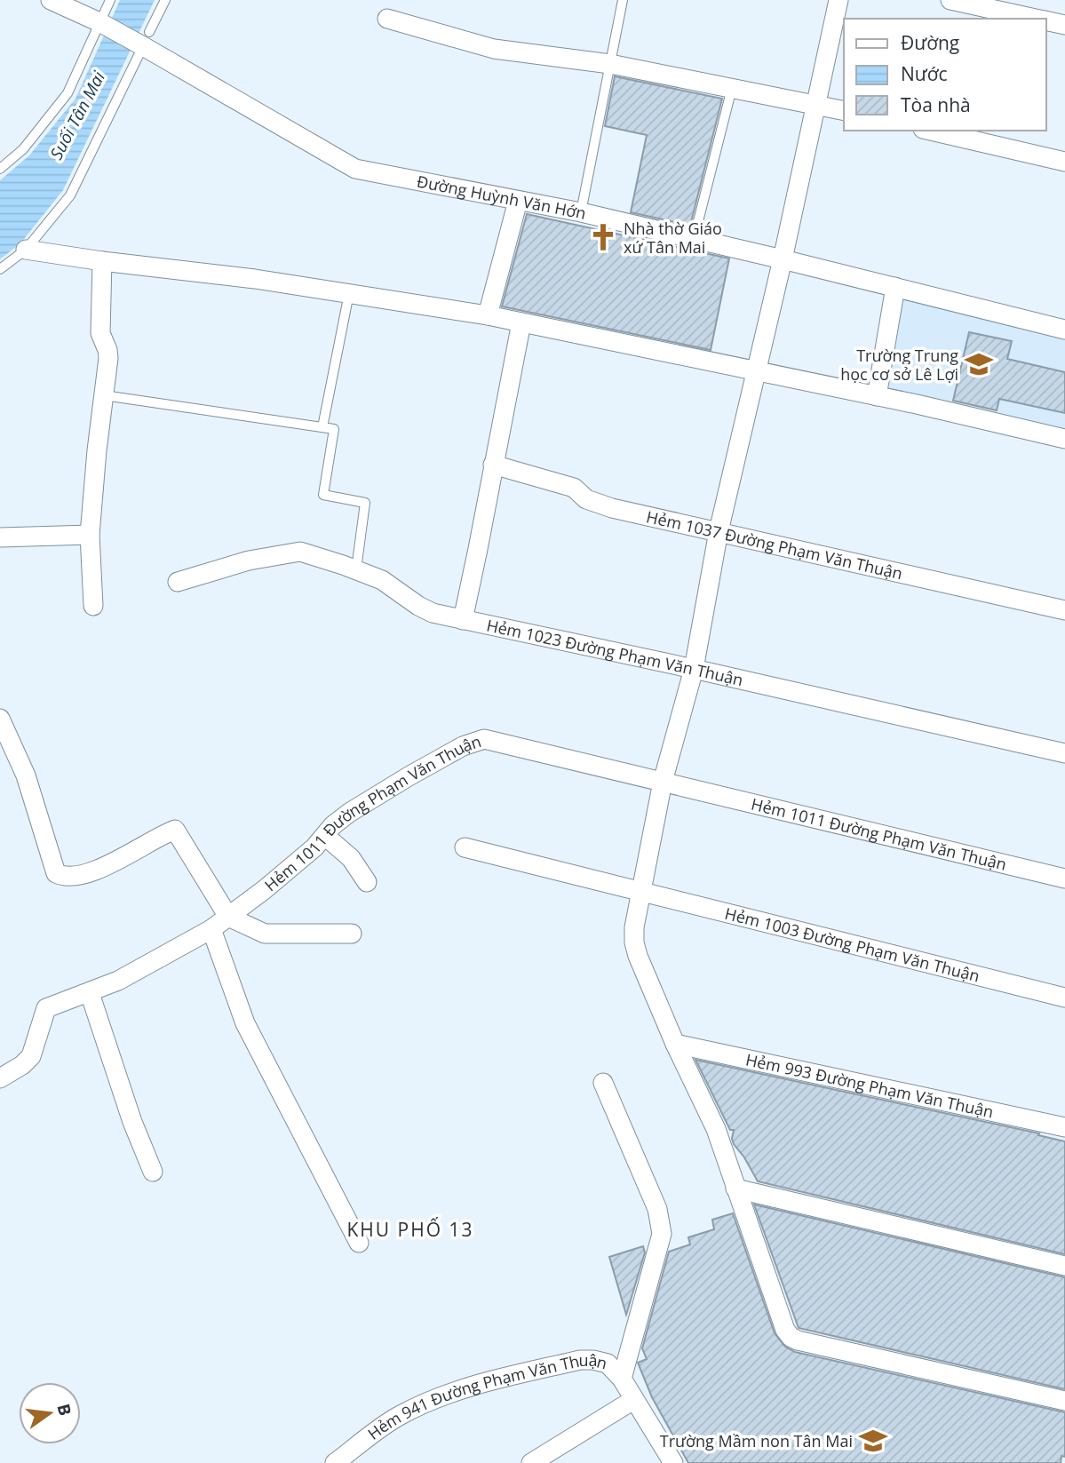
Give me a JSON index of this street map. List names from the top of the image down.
{
  "streets": {
    "street": [
      "Đường Huỳnh Văn Hớn",
      "Hẻm 1037 Đường Phạm Văn Thuận",
      "Hẻm 1023 Đường Phạm Văn Thuận",
      "Hẻm 1011 Đường Phạm Văn Thuận",
      "Hẻm 1003 Đường Phạm Văn Thuận",
      "Hẻm 993 Đường Phạm Văn Thuận",
      "Hẻm 941 Đường Phạm Văn Thuận"
    ]
  },
  "districts": ["KHU PHỐ 13"],
  "water": ["Suối Tân Mai"],
  "places": {
    "church": ["Nhà thờ Giáo xứ Tân Mai"],
    "school or university": ["Trường Trung học cơ sở Lê Lợi", "Trường Mầm non Tân Mai"]
  },
  "legend": ["Đường", "Nước", "Tòa nhà"],
  "north": "right"
}
